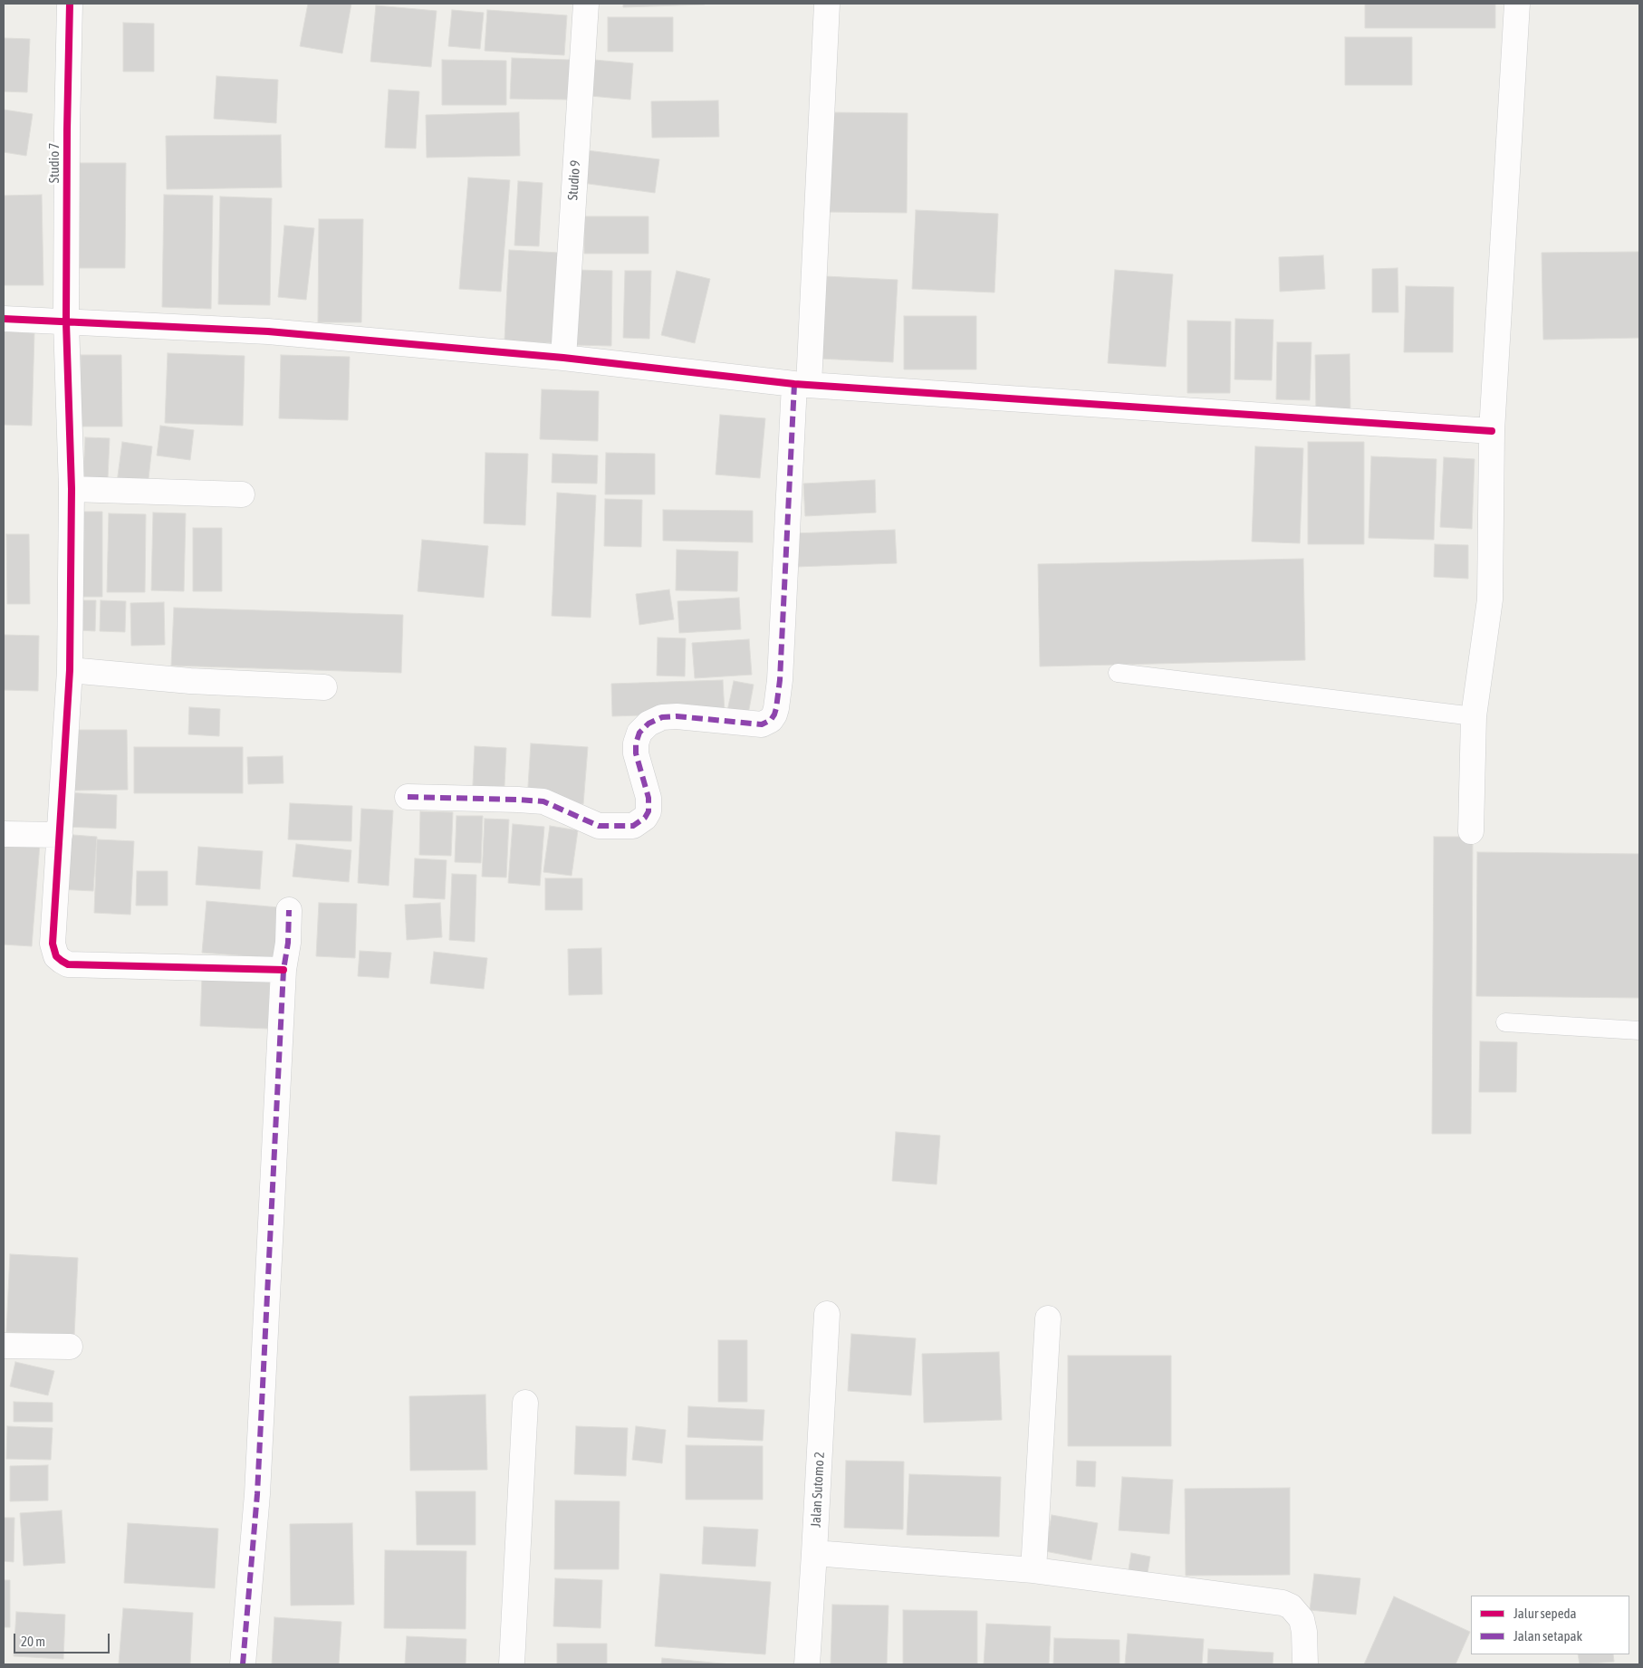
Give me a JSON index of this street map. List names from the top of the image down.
{
  "streets": {
    "street": ["Studio 7", "Studio 9", "Jalan Sutomo 2"]
  },
  "legend": ["Jalur sepeda", "Jalan setapak"],
  "scale_bar": "20 m"
}
